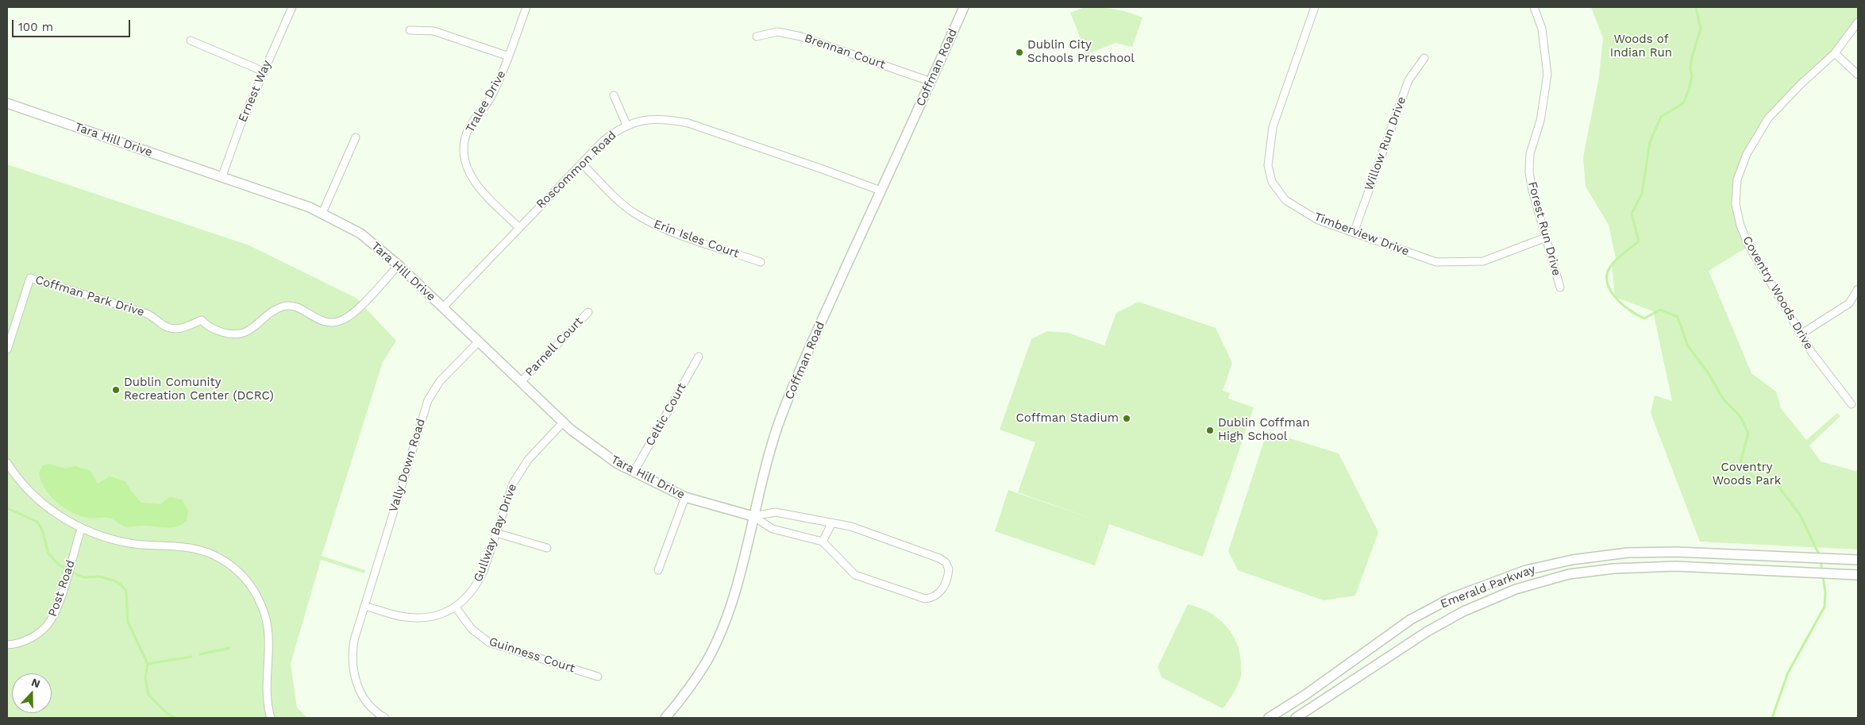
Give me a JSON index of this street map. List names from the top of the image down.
{
  "streets": {
    "main road": ["Coffman Road", "Tara Hill Drive", "Emerald Parkway"],
    "street": [
      "Brennan Court",
      "Ernest Way",
      "Tralee Drive",
      "Willow Run Drive",
      "Roscommon Road",
      "Forest Run Drive",
      "Timberview Drive",
      "Erin Isles Court",
      "Coventry Woods Drive",
      "Coffman Park Drive",
      "Parnell Court",
      "Celtic Court",
      "Vally Down Road",
      "Gullway Bay Drive",
      "Post Road",
      "Guinness Court"
    ]
  },
  "crossings": [
    ["Brennan Court", "Coffman Road"],
    ["Coffman Road", "Tara Hill Drive"],
    ["Coffman Road", "Roscommon Road"],
    ["Ernest Way", "Tara Hill Drive"],
    ["Tralee Drive", "Roscommon Road"],
    ["Tara Hill Drive", "Roscommon Road"],
    ["Tara Hill Drive", "Coffman Park Drive"],
    ["Tara Hill Drive", "Parnell Court"],
    ["Tara Hill Drive", "Celtic Court"],
    ["Tara Hill Drive", "Vally Down Road"],
    ["Tara Hill Drive", "Gullway Bay Drive"],
    ["Willow Run Drive", "Timberview Drive"],
    ["Roscommon Road", "Erin Isles Court"],
    ["Forest Run Drive", "Timberview Drive"],
    ["Vally Down Road", "Gullway Bay Drive"],
    ["Gullway Bay Drive", "Guinness Court"]
  ],
  "parks": ["Woods of Indian Run", "Coventry Woods Park"],
  "places": [
    "Dublin City Schools Preschool",
    "Dublin Comunity Recreation Center (DCRC)",
    "Coffman Stadium",
    "Dublin Coffman High School"
  ],
  "scale_bar": "100 m",
  "north": "top"
}
